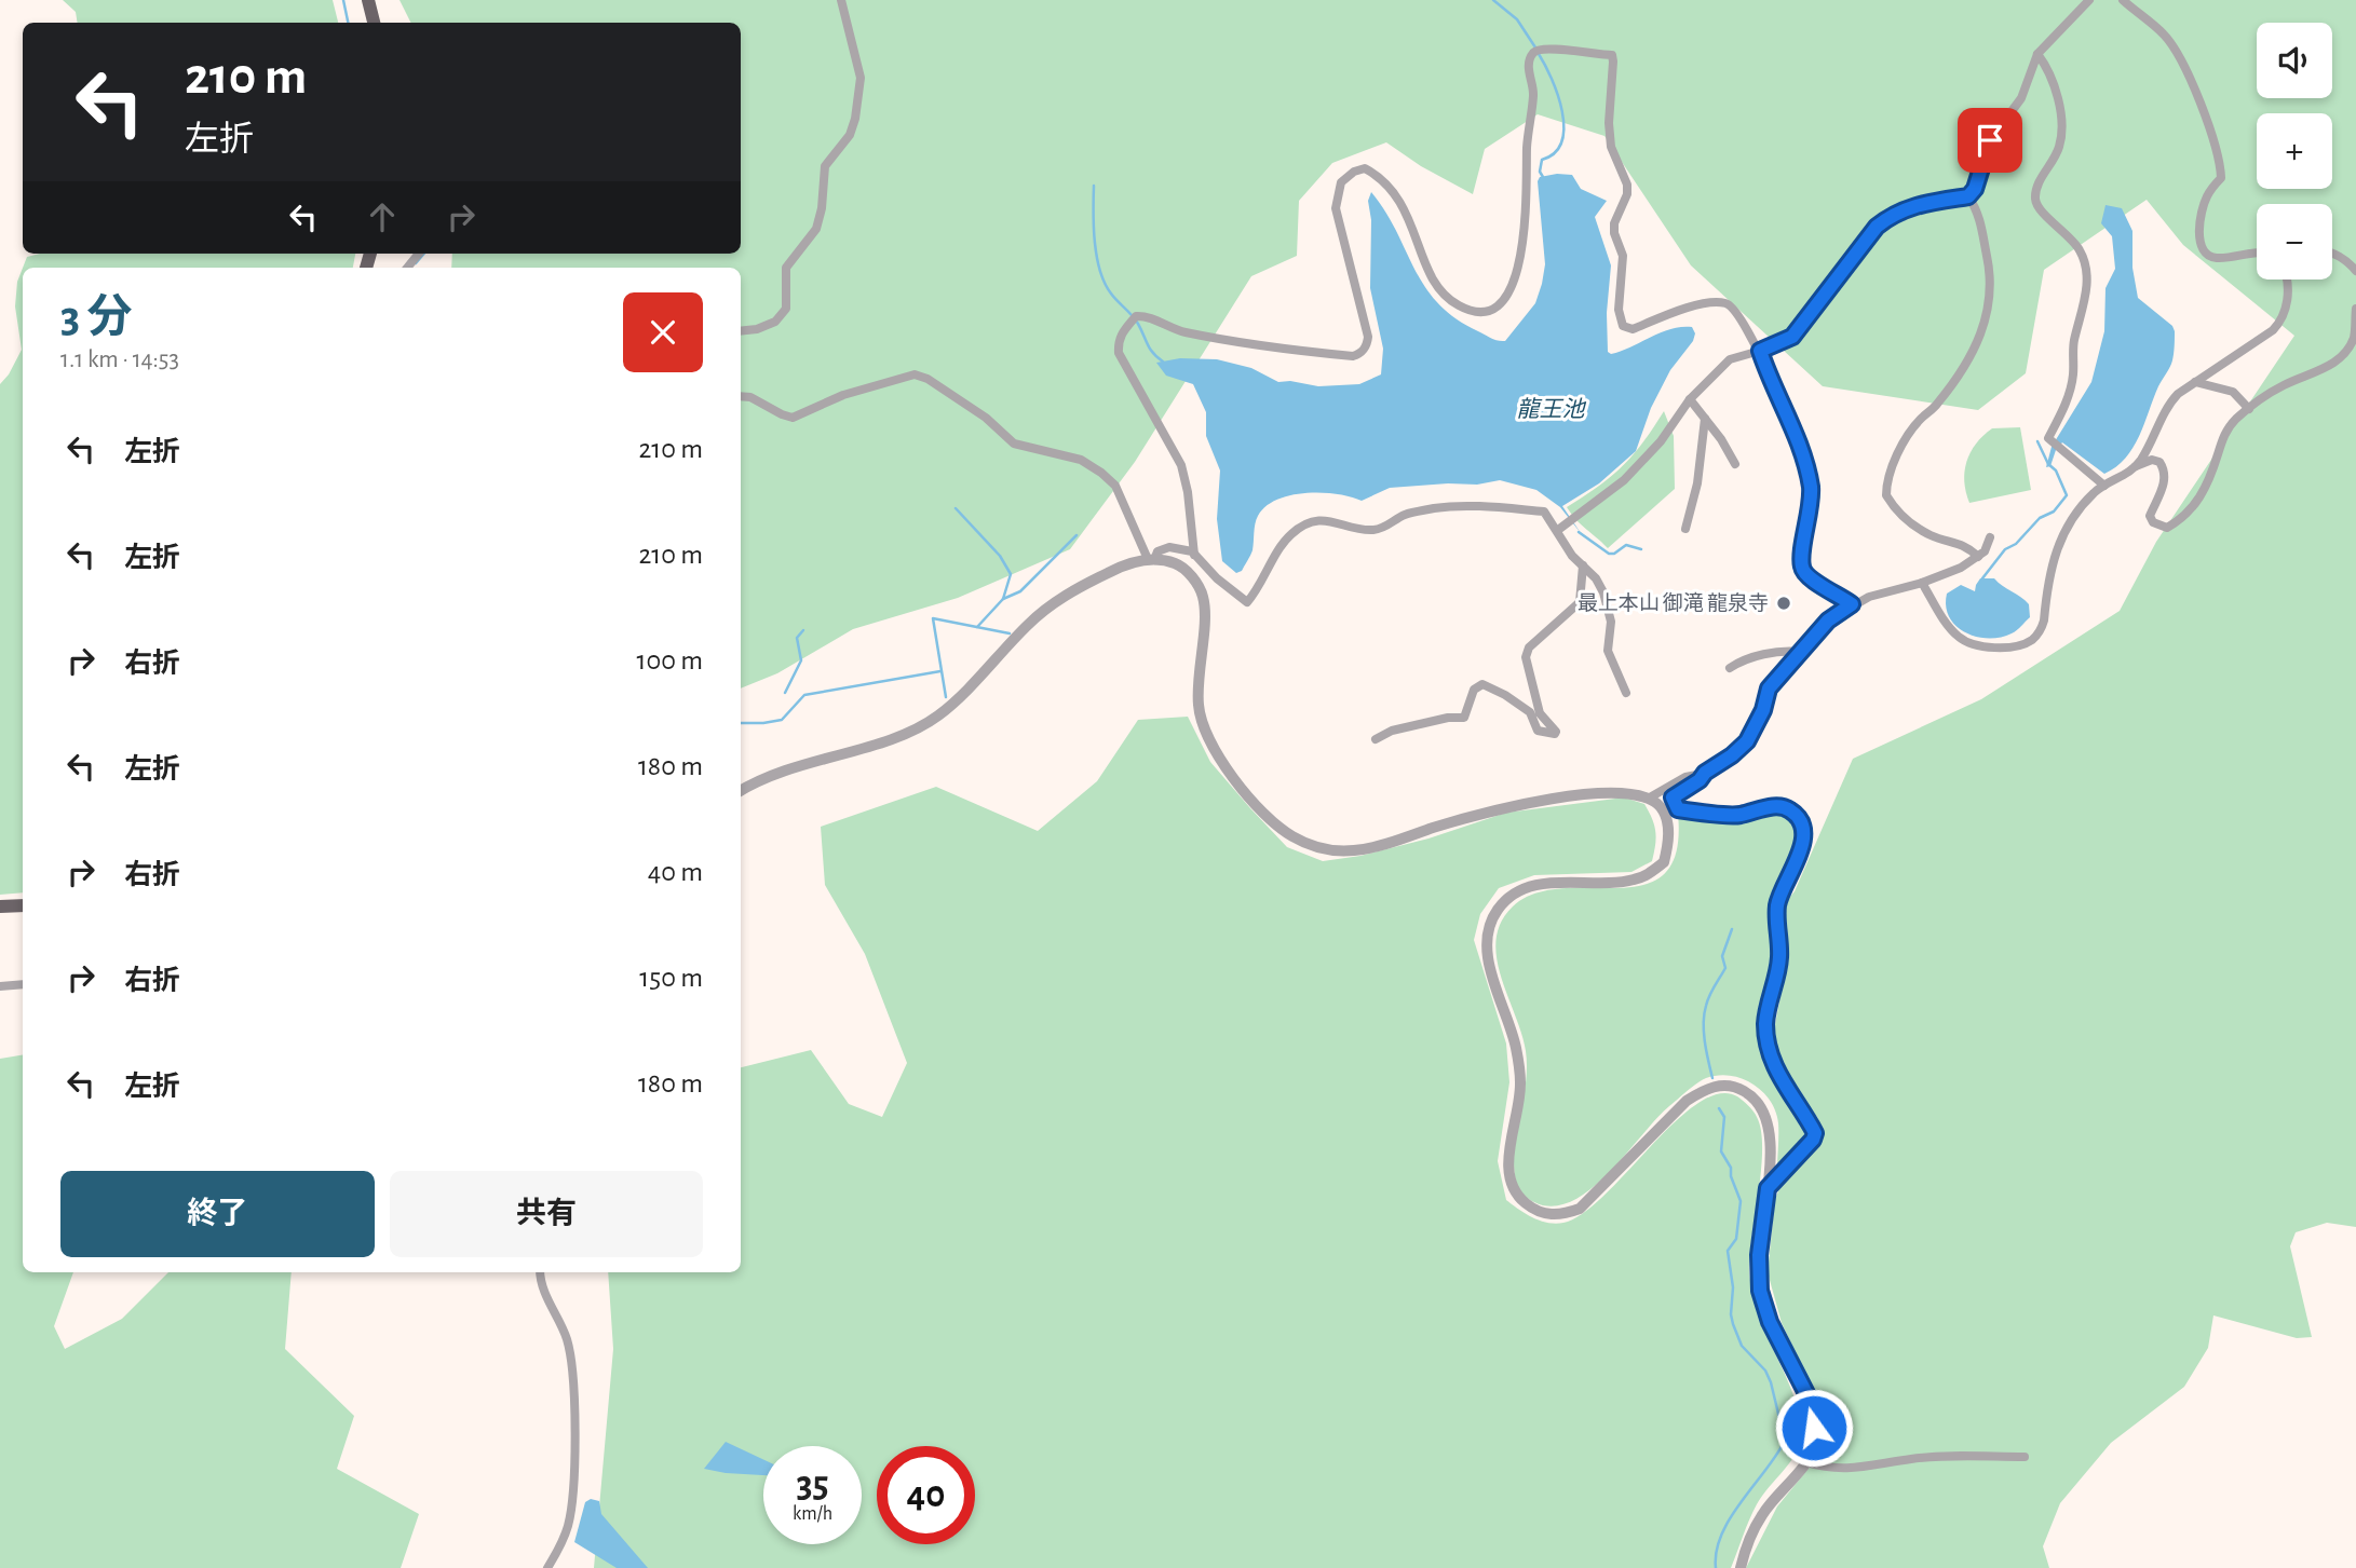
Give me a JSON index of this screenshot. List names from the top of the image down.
{
  "water": ["龍王池"],
  "places": ["最上本山 御滝 龍泉寺"],
  "page": {
    "map_buttons": ["+", "−"],
    "turn": ["210 m", "左折"],
    "heading": ["3 分", "1.1 km · 14:53"],
    "list": [
      {
        "name": "左折",
        "value": "210 m"
      },
      {
        "name": "左折",
        "value": "210 m"
      },
      {
        "name": "右折",
        "value": "100 m"
      },
      {
        "name": "左折",
        "value": "180 m"
      },
      {
        "name": "右折",
        "value": "40 m"
      },
      {
        "name": "右折",
        "value": "150 m"
      },
      {
        "name": "左折",
        "value": "180 m"
      }
    ],
    "buttons": ["終了", "共有"],
    "speed": "35 km/h",
    "limit": "40"
  }
}
